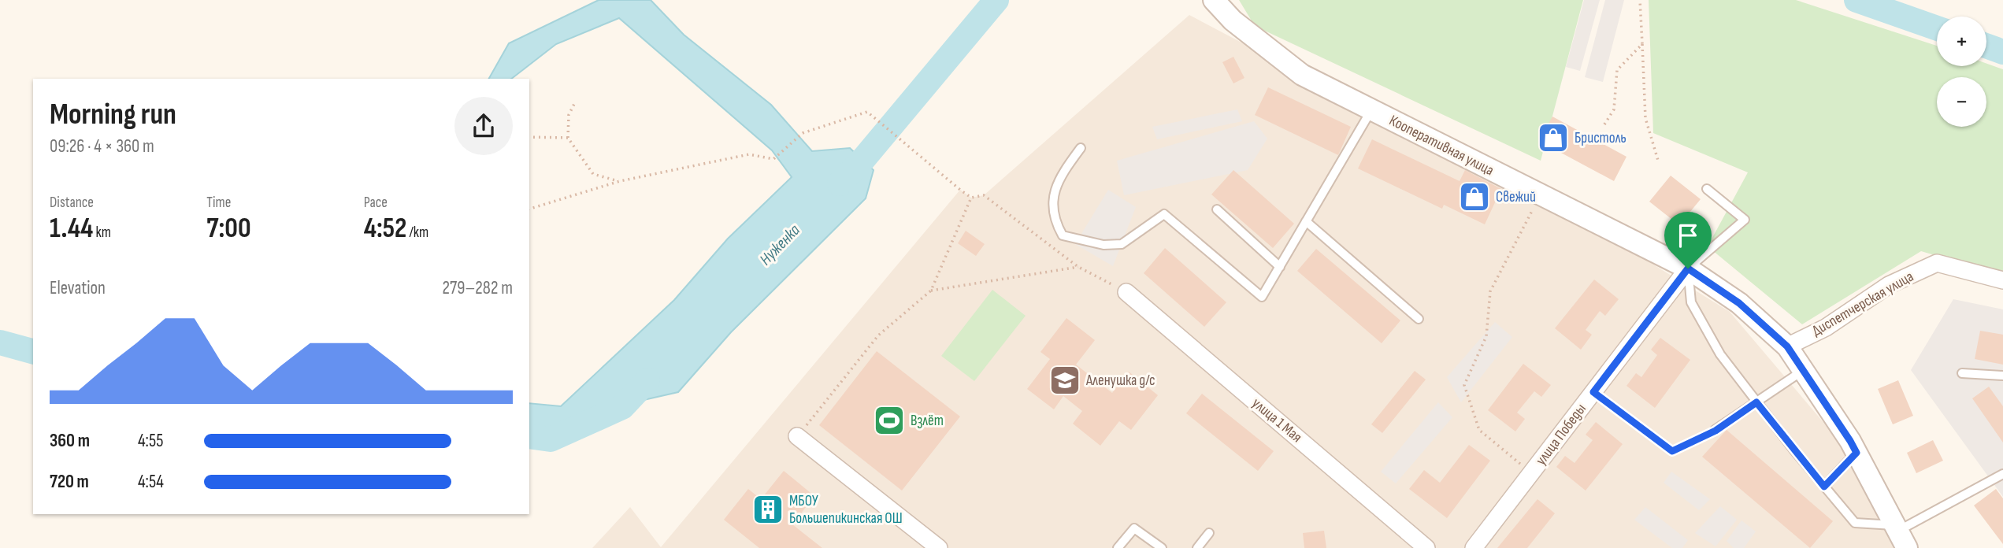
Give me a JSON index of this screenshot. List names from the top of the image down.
{
  "streets": {
    "street": [
      "Кооперативная улица",
      "Диспетчерская улица",
      "улица 1 Мая",
      "улица Победы"
    ]
  },
  "crossings": [
    ["Кооперативная улица", "Диспетчерская улица"],
    ["Кооперативная улица", "улица Победы"]
  ],
  "water": ["Нуженка"],
  "places": {
    "shop": ["Бристоль", "Свежий"],
    "school or university": ["Аленушка д/с"],
    "sports": ["Взлёт"],
    "building": ["МБОУ Большепикинская ОШ"]
  },
  "page": {
    "map_buttons": ["+", "−"],
    "heading": ["Morning run", "09:26 · 4 × 360 m"],
    "stats": [
      ["Distance", "1.44 km"],
      ["Time", "7:00"],
      ["Pace", "4:52 /km"]
    ],
    "chart": ["Elevation", "279–282 m"],
    "list": [
      {
        "name": "360 m",
        "note": "4:55"
      },
      {
        "name": "720 m",
        "note": "4:54"
      }
    ]
  }
}
